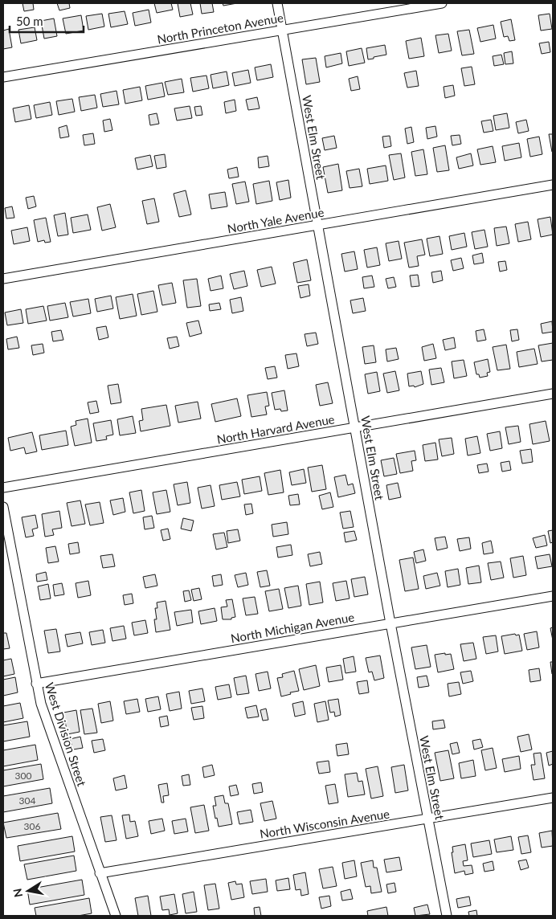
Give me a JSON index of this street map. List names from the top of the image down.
{
  "streets": {
    "street": [
      "North Princeton Avenue",
      "West Elm Street",
      "North Yale Avenue",
      "North Harvard Avenue",
      "North Michigan Avenue",
      "West Division Street",
      "North Wisconsin Avenue"
    ]
  },
  "crossings": [
    ["North Princeton Avenue", "West Elm Street"],
    ["West Elm Street", "North Yale Avenue"],
    ["West Elm Street", "North Harvard Avenue"],
    ["West Elm Street", "North Michigan Avenue"],
    ["West Elm Street", "North Wisconsin Avenue"],
    ["North Michigan Avenue", "West Division Street"],
    ["West Division Street", "North Wisconsin Avenue"]
  ],
  "house_numbers": ["300", "304", "306"],
  "scale_bar": "50 m",
  "north": "left"
}
